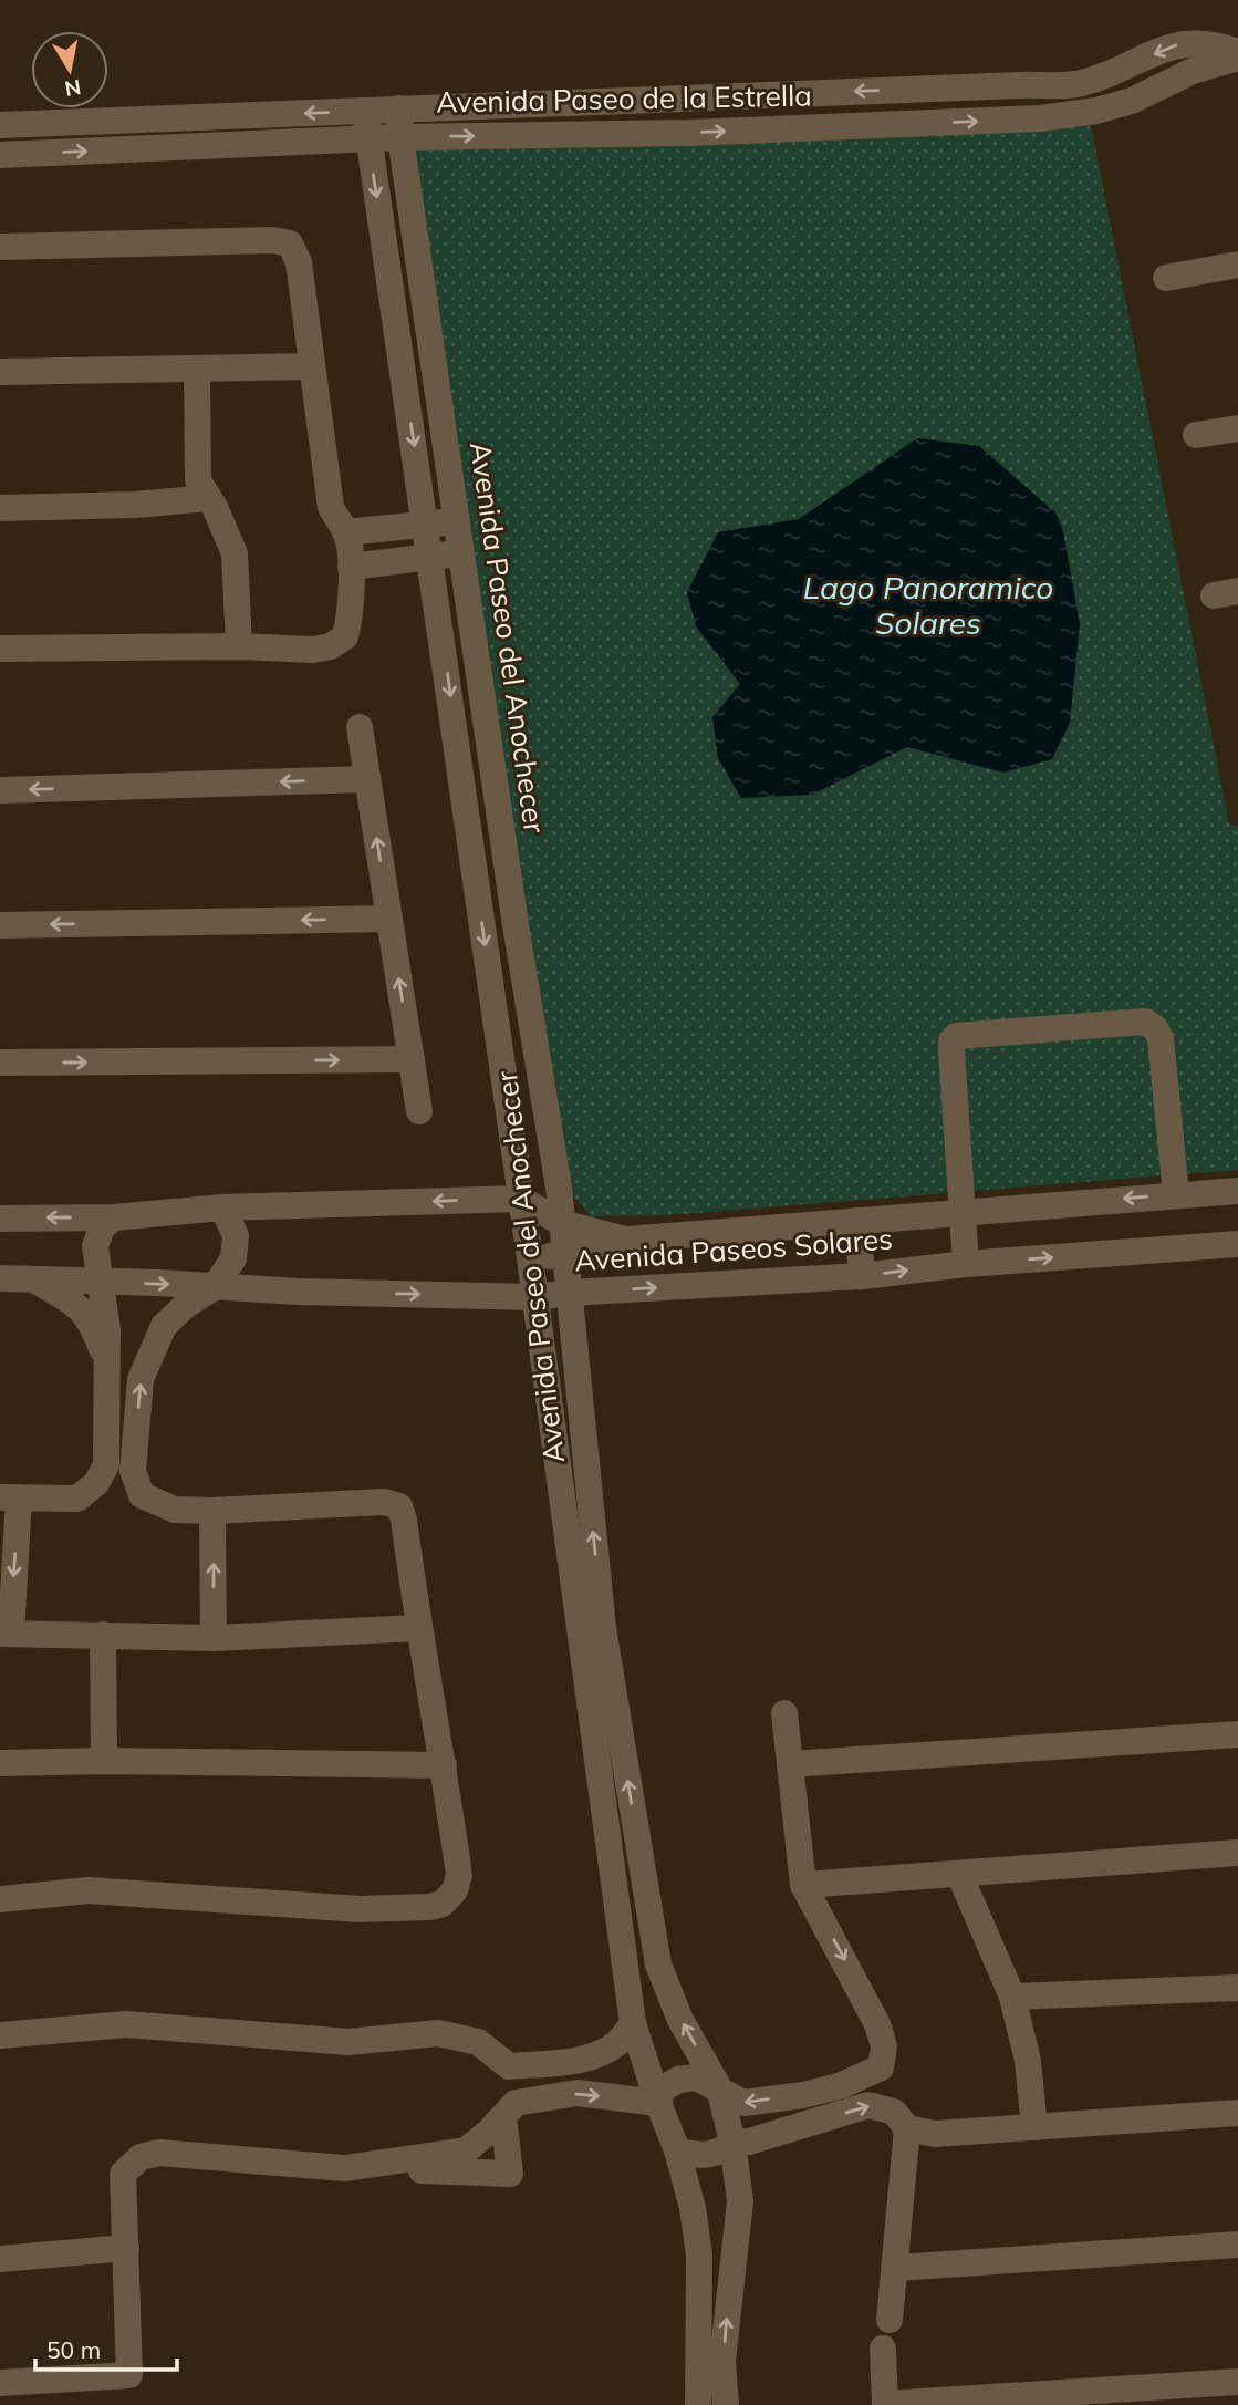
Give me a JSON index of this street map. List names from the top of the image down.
{
  "streets": {
    "street": ["Avenida Paseo de la Estrella", "Avenida Paseo del Anochecer", "Avenida Paseos Solares"]
  },
  "crossings": [
    ["Avenida Paseo de la Estrella", "Avenida Paseo del Anochecer"],
    ["Avenida Paseo del Anochecer", "Avenida Paseos Solares"]
  ],
  "water": ["Lago Panoramico Solares"],
  "scale_bar": "50 m",
  "north": "bottom"
}
